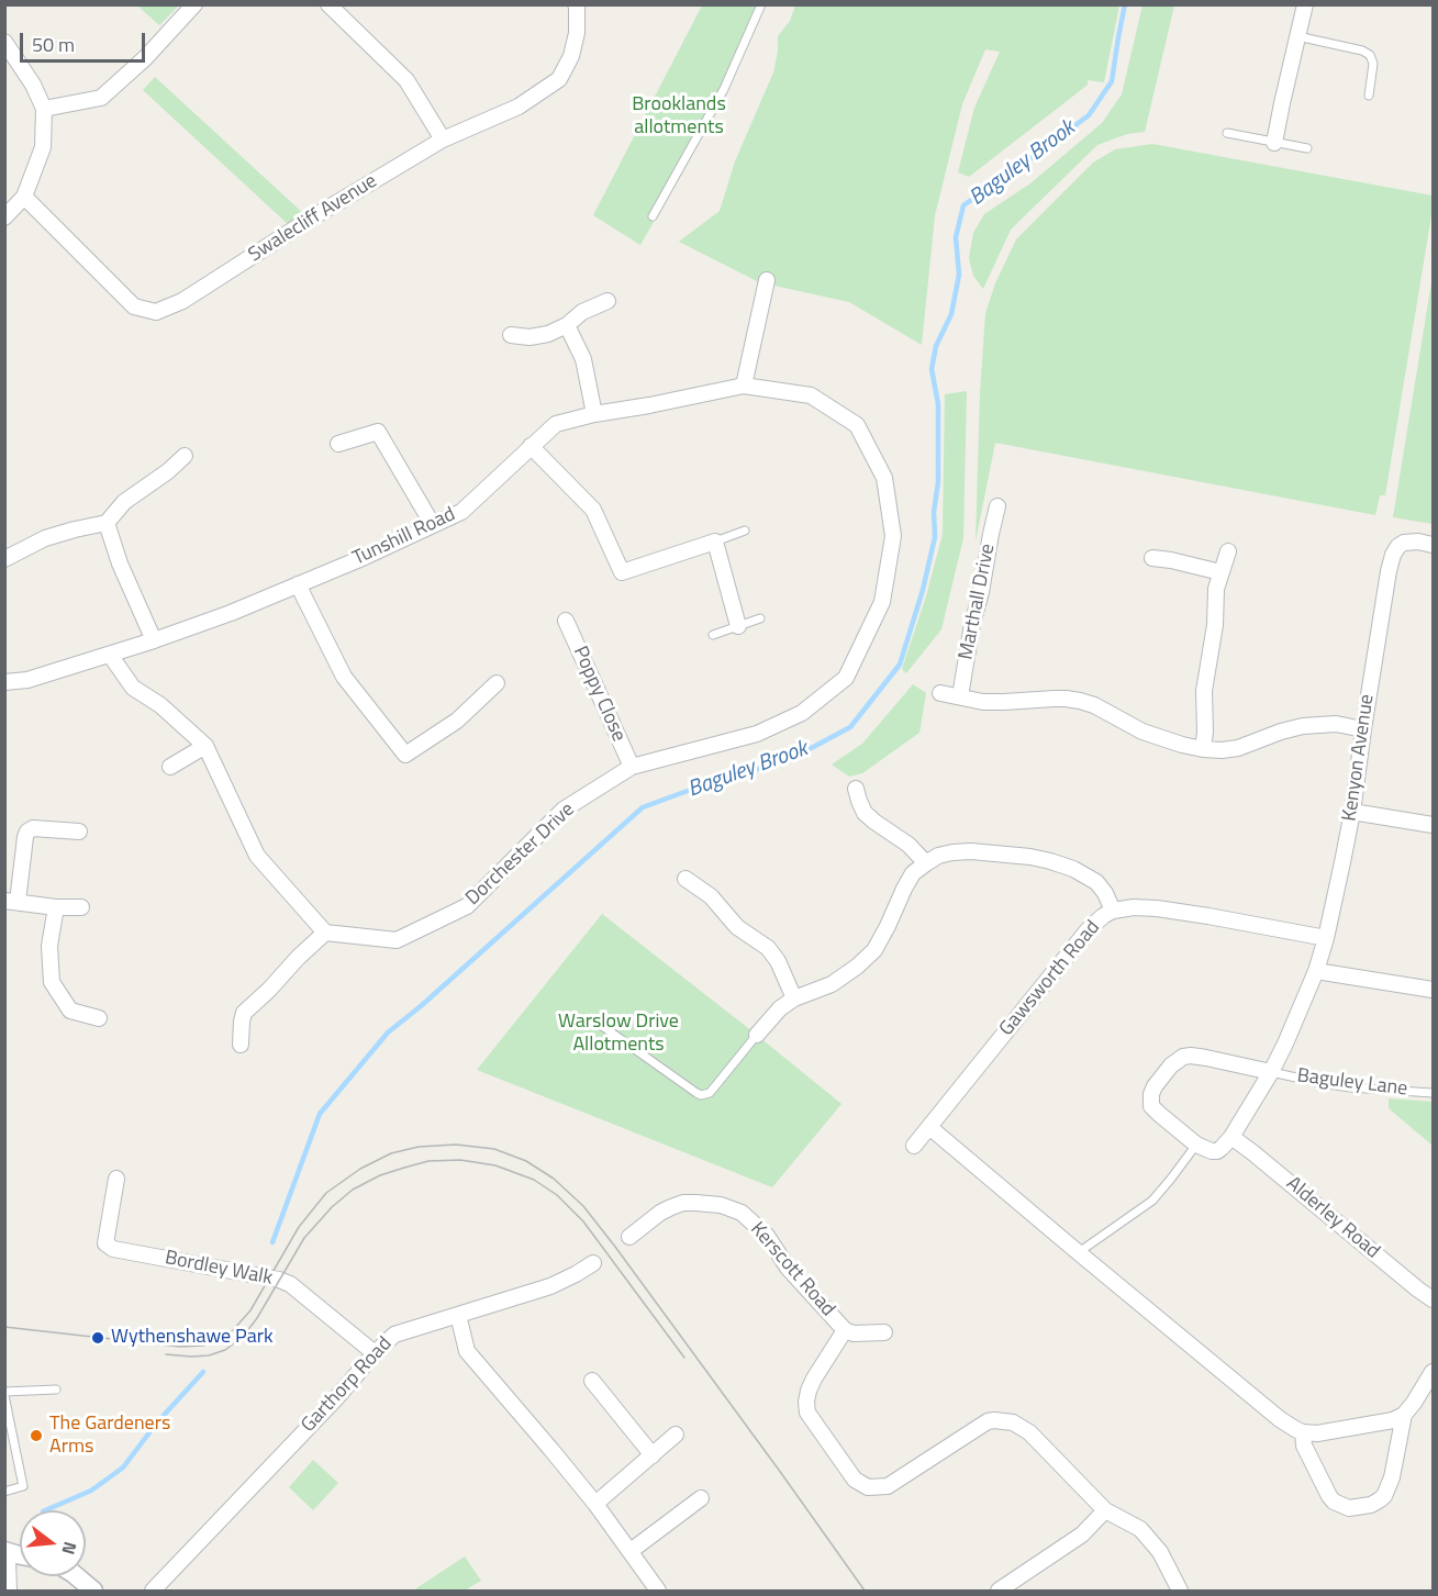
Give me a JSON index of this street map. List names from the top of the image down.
{
  "streets": {
    "street": [
      "Swalecliff Avenue",
      "Tunshill Road",
      "Marthall Drive",
      "Poppy Close",
      "Kenyon Avenue",
      "Dorchester Drive",
      "Gawsworth Road",
      "Alderley Road",
      "Bordley Walk",
      "Kerscott Road",
      "Garthorp Road"
    ],
    "lane": ["Baguley Lane"]
  },
  "crossings": [
    ["Tunshill Road", "Dorchester Drive"],
    ["Poppy Close", "Dorchester Drive"],
    ["Kenyon Avenue", "Gawsworth Road"],
    ["Kenyon Avenue", "Baguley Lane"],
    ["Kenyon Avenue", "Alderley Road"],
    ["Bordley Walk", "Garthorp Road"]
  ],
  "water": ["Baguley Brook"],
  "parks": ["Brooklands allotments", "Warslow Drive Allotments"],
  "places": ["Wythenshawe Park", "The Gardeners Arms"],
  "scale_bar": "50 m",
  "north": "right"
}
